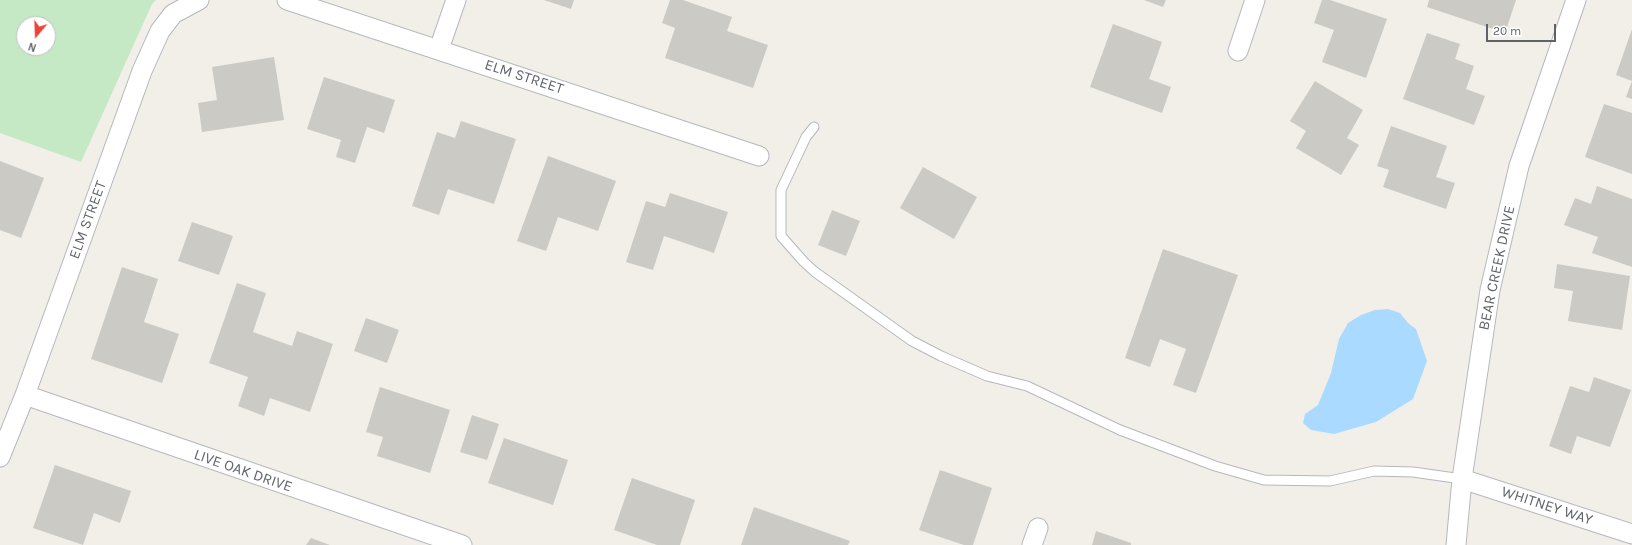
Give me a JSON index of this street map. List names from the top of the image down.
{
  "streets": {
    "street": [
      "ELM STREET",
      "BEAR CREEK DRIVE",
      "LIVE OAK DRIVE",
      "WHITNEY WAY"
    ]
  },
  "crossings": [
    ["ELM STREET", "LIVE OAK DRIVE"],
    ["BEAR CREEK DRIVE", "WHITNEY WAY"]
  ],
  "scale_bar": "20 m",
  "north": "bottom"
}
